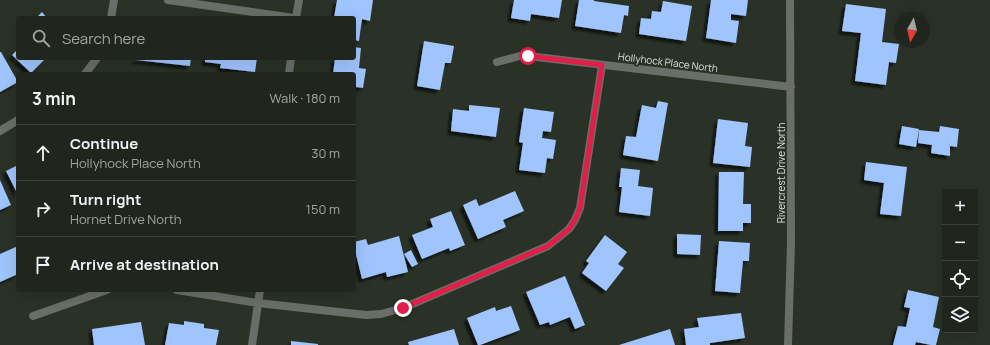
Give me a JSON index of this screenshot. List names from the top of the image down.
{
  "streets": {
    "street": ["Hollyhock Place North", "Rivercrest Drive North"]
  },
  "crossings": [
    ["Hollyhock Place North", "Rivercrest Drive North"]
  ],
  "north": "bottom",
  "page": {
    "search": "Search here",
    "heading": ["3 min", "Walk · 180 m"],
    "list": [
      ["Continue", "Hollyhock Place North", "30 m"],
      ["Turn right", "Hornet Drive North", "150 m"],
      "Arrive at destination"
    ],
    "map_buttons": ["+", "−"]
  }
}
